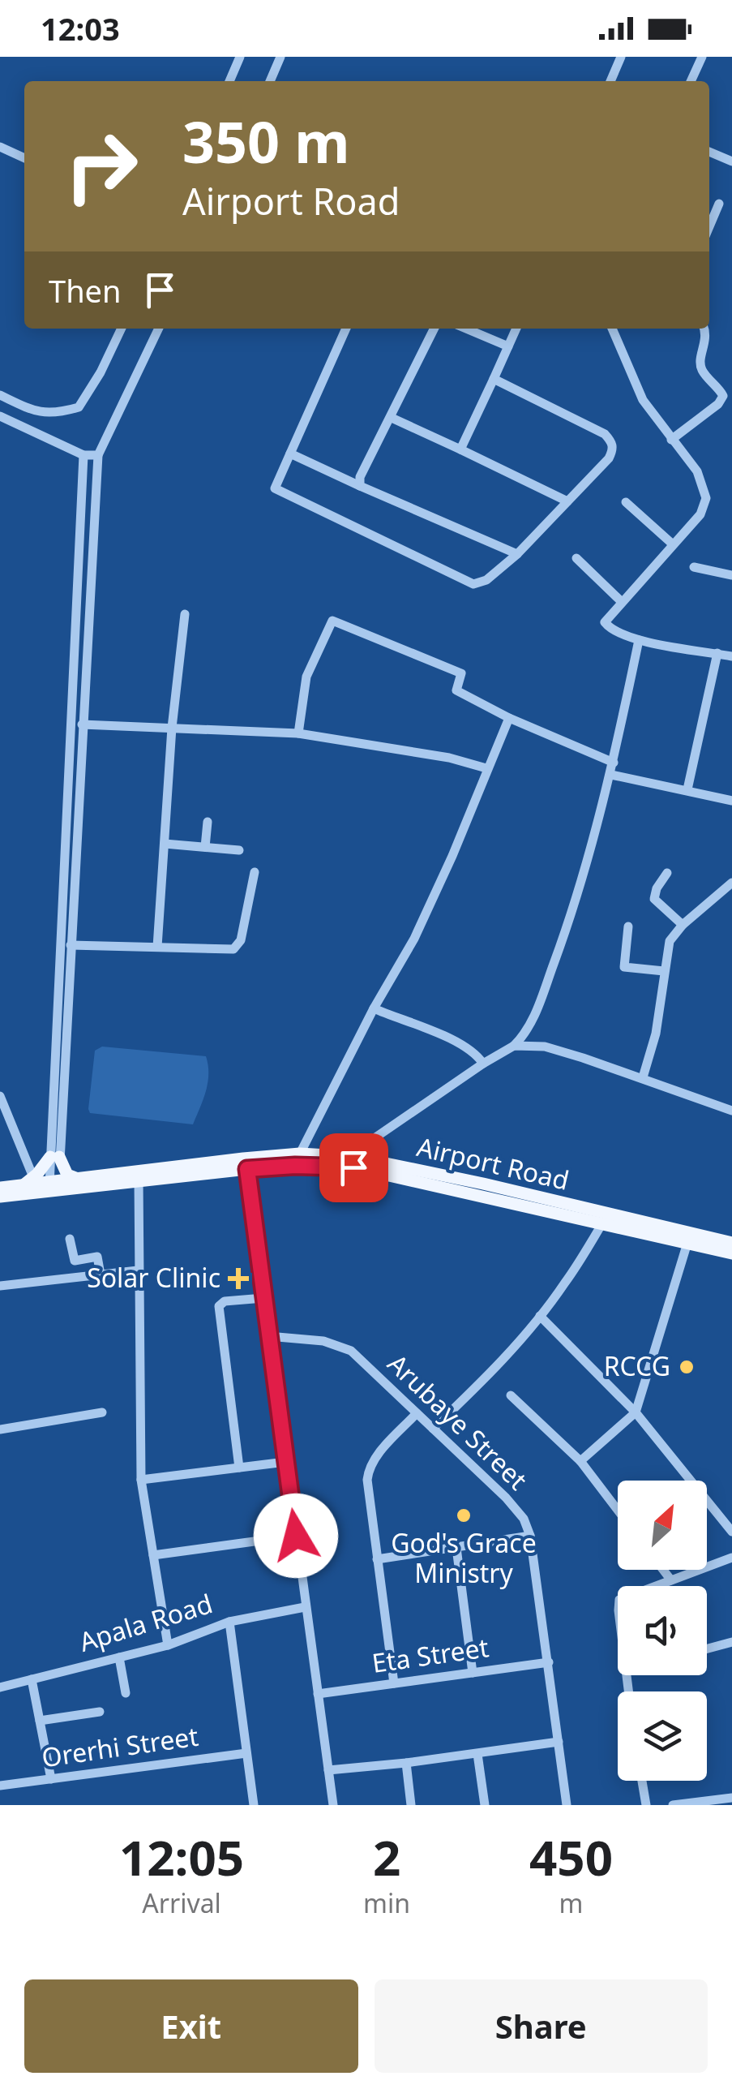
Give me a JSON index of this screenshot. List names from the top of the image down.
{
  "streets": {
    "main road": ["Airport Road"],
    "street": [
      "Arubaye Street",
      "Apala Road",
      "Eta Street",
      "Orerhi Street"
    ]
  },
  "crossings": [
    ["Arubaye Street", "Eta Street"]
  ],
  "places": {
    "health": ["Solar Clinic"],
    "other": ["RCCG", "God's Grace Ministry"]
  },
  "north": "top right",
  "page": {
    "status": "12:03",
    "turn": ["350 m", "Airport Road"],
    "then": "Then",
    "eta": [
      "12:05",
      "Arrival",
      "2",
      "min",
      "450",
      "m"
    ],
    "buttons": ["Exit", "Share"]
  }
}
